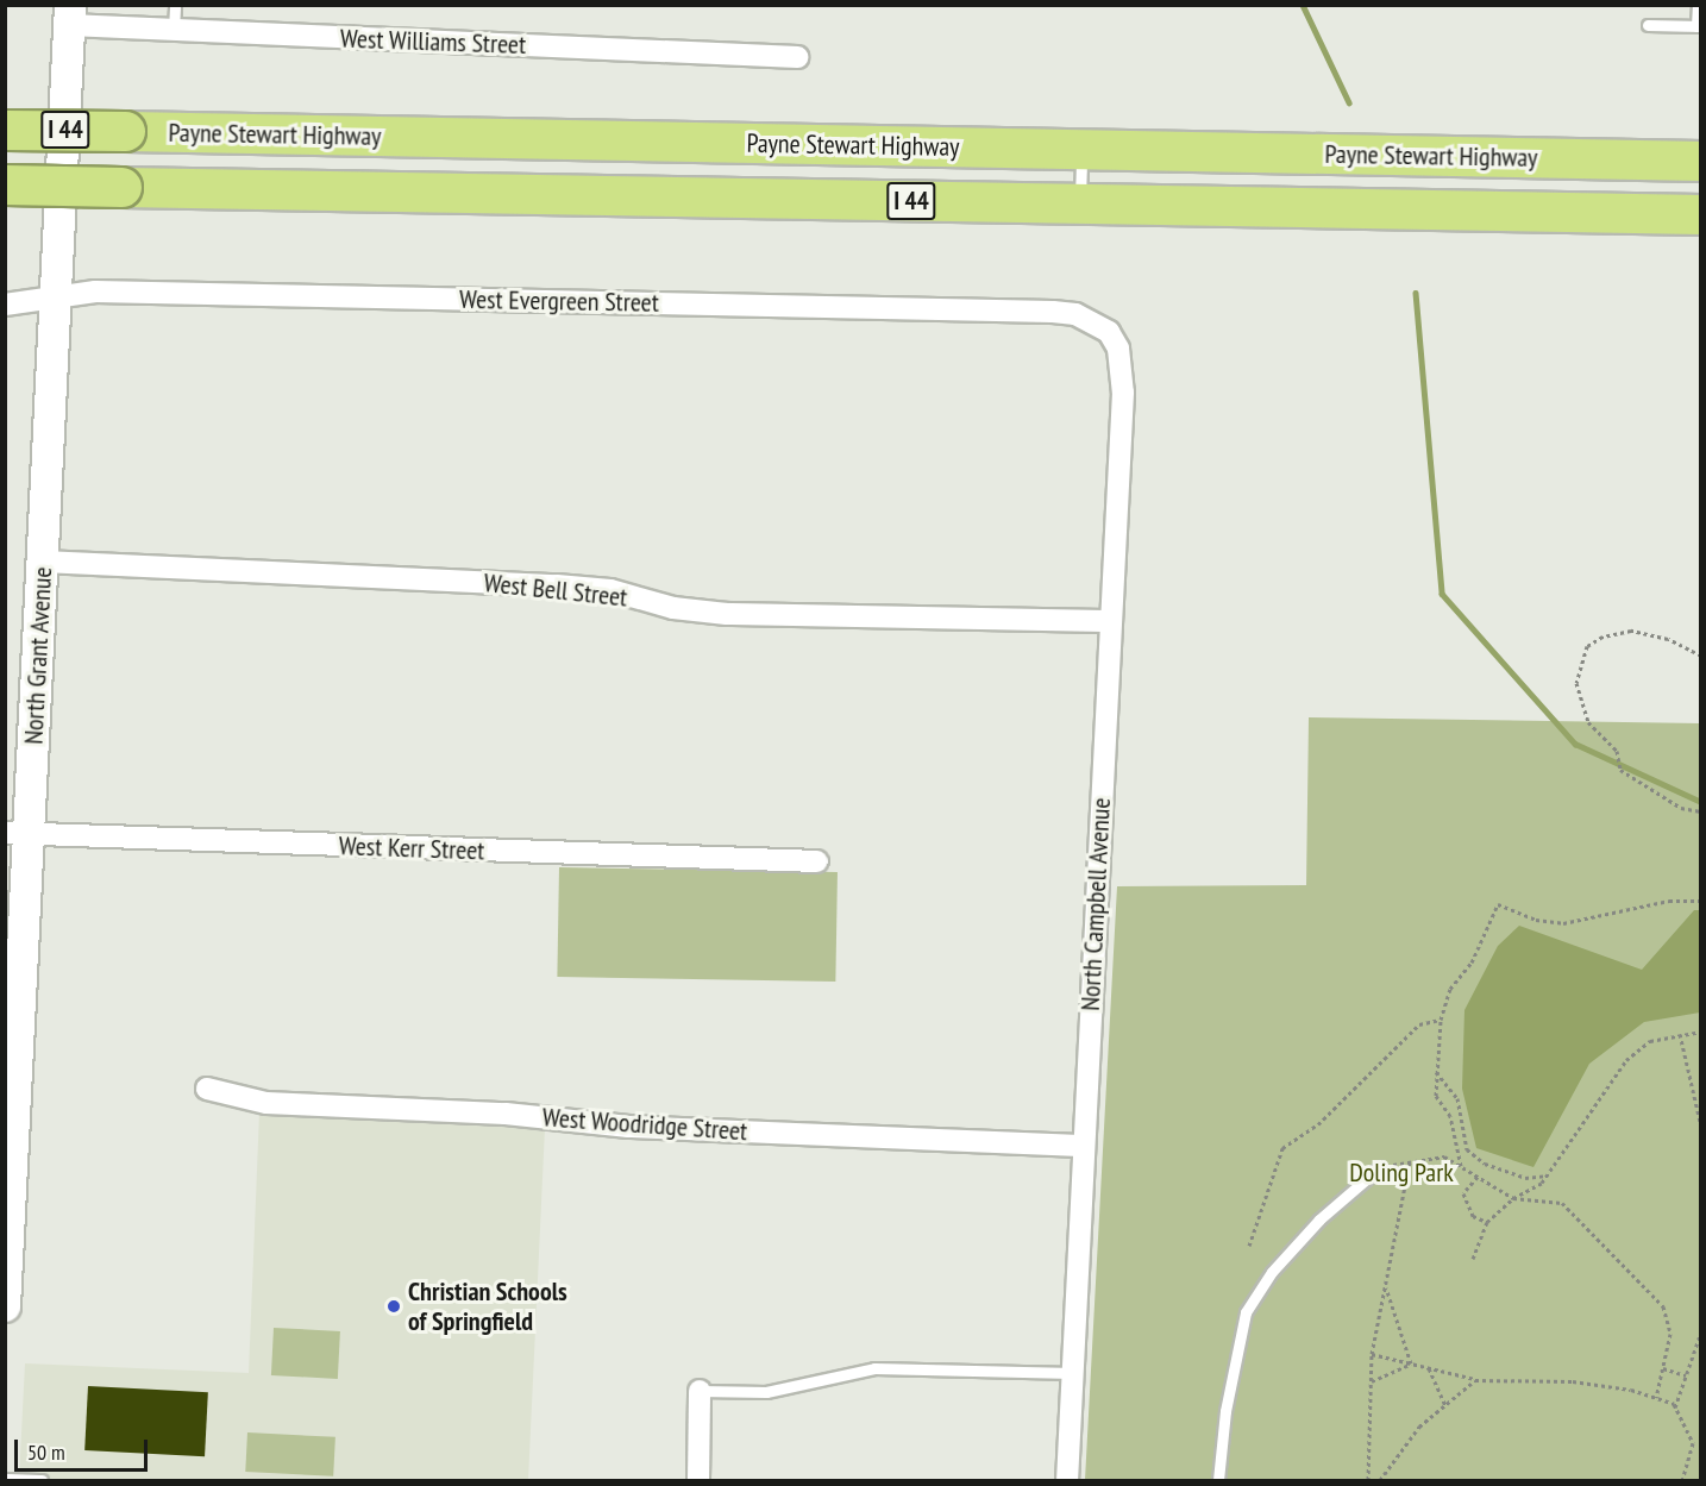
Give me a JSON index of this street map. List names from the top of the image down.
{
  "streets": {
    "highway": ["I 44", "Payne Stewart Highway"],
    "main road": ["North Grant Avenue"],
    "street": [
      "West Williams Street",
      "West Evergreen Street",
      "West Bell Street",
      "West Kerr Street",
      "North Campbell Avenue",
      "West Woodridge Street"
    ]
  },
  "crossings": [
    ["West Williams Street", "North Grant Avenue"],
    ["West Evergreen Street", "North Grant Avenue"],
    ["West Evergreen Street", "North Campbell Avenue"],
    ["West Bell Street", "North Grant Avenue"],
    ["West Bell Street", "North Campbell Avenue"],
    ["North Grant Avenue", "West Kerr Street"],
    ["North Campbell Avenue", "West Woodridge Street"]
  ],
  "parks": ["Doling Park"],
  "places": ["Christian Schools of Springfield"],
  "scale_bar": "50 m"
}
